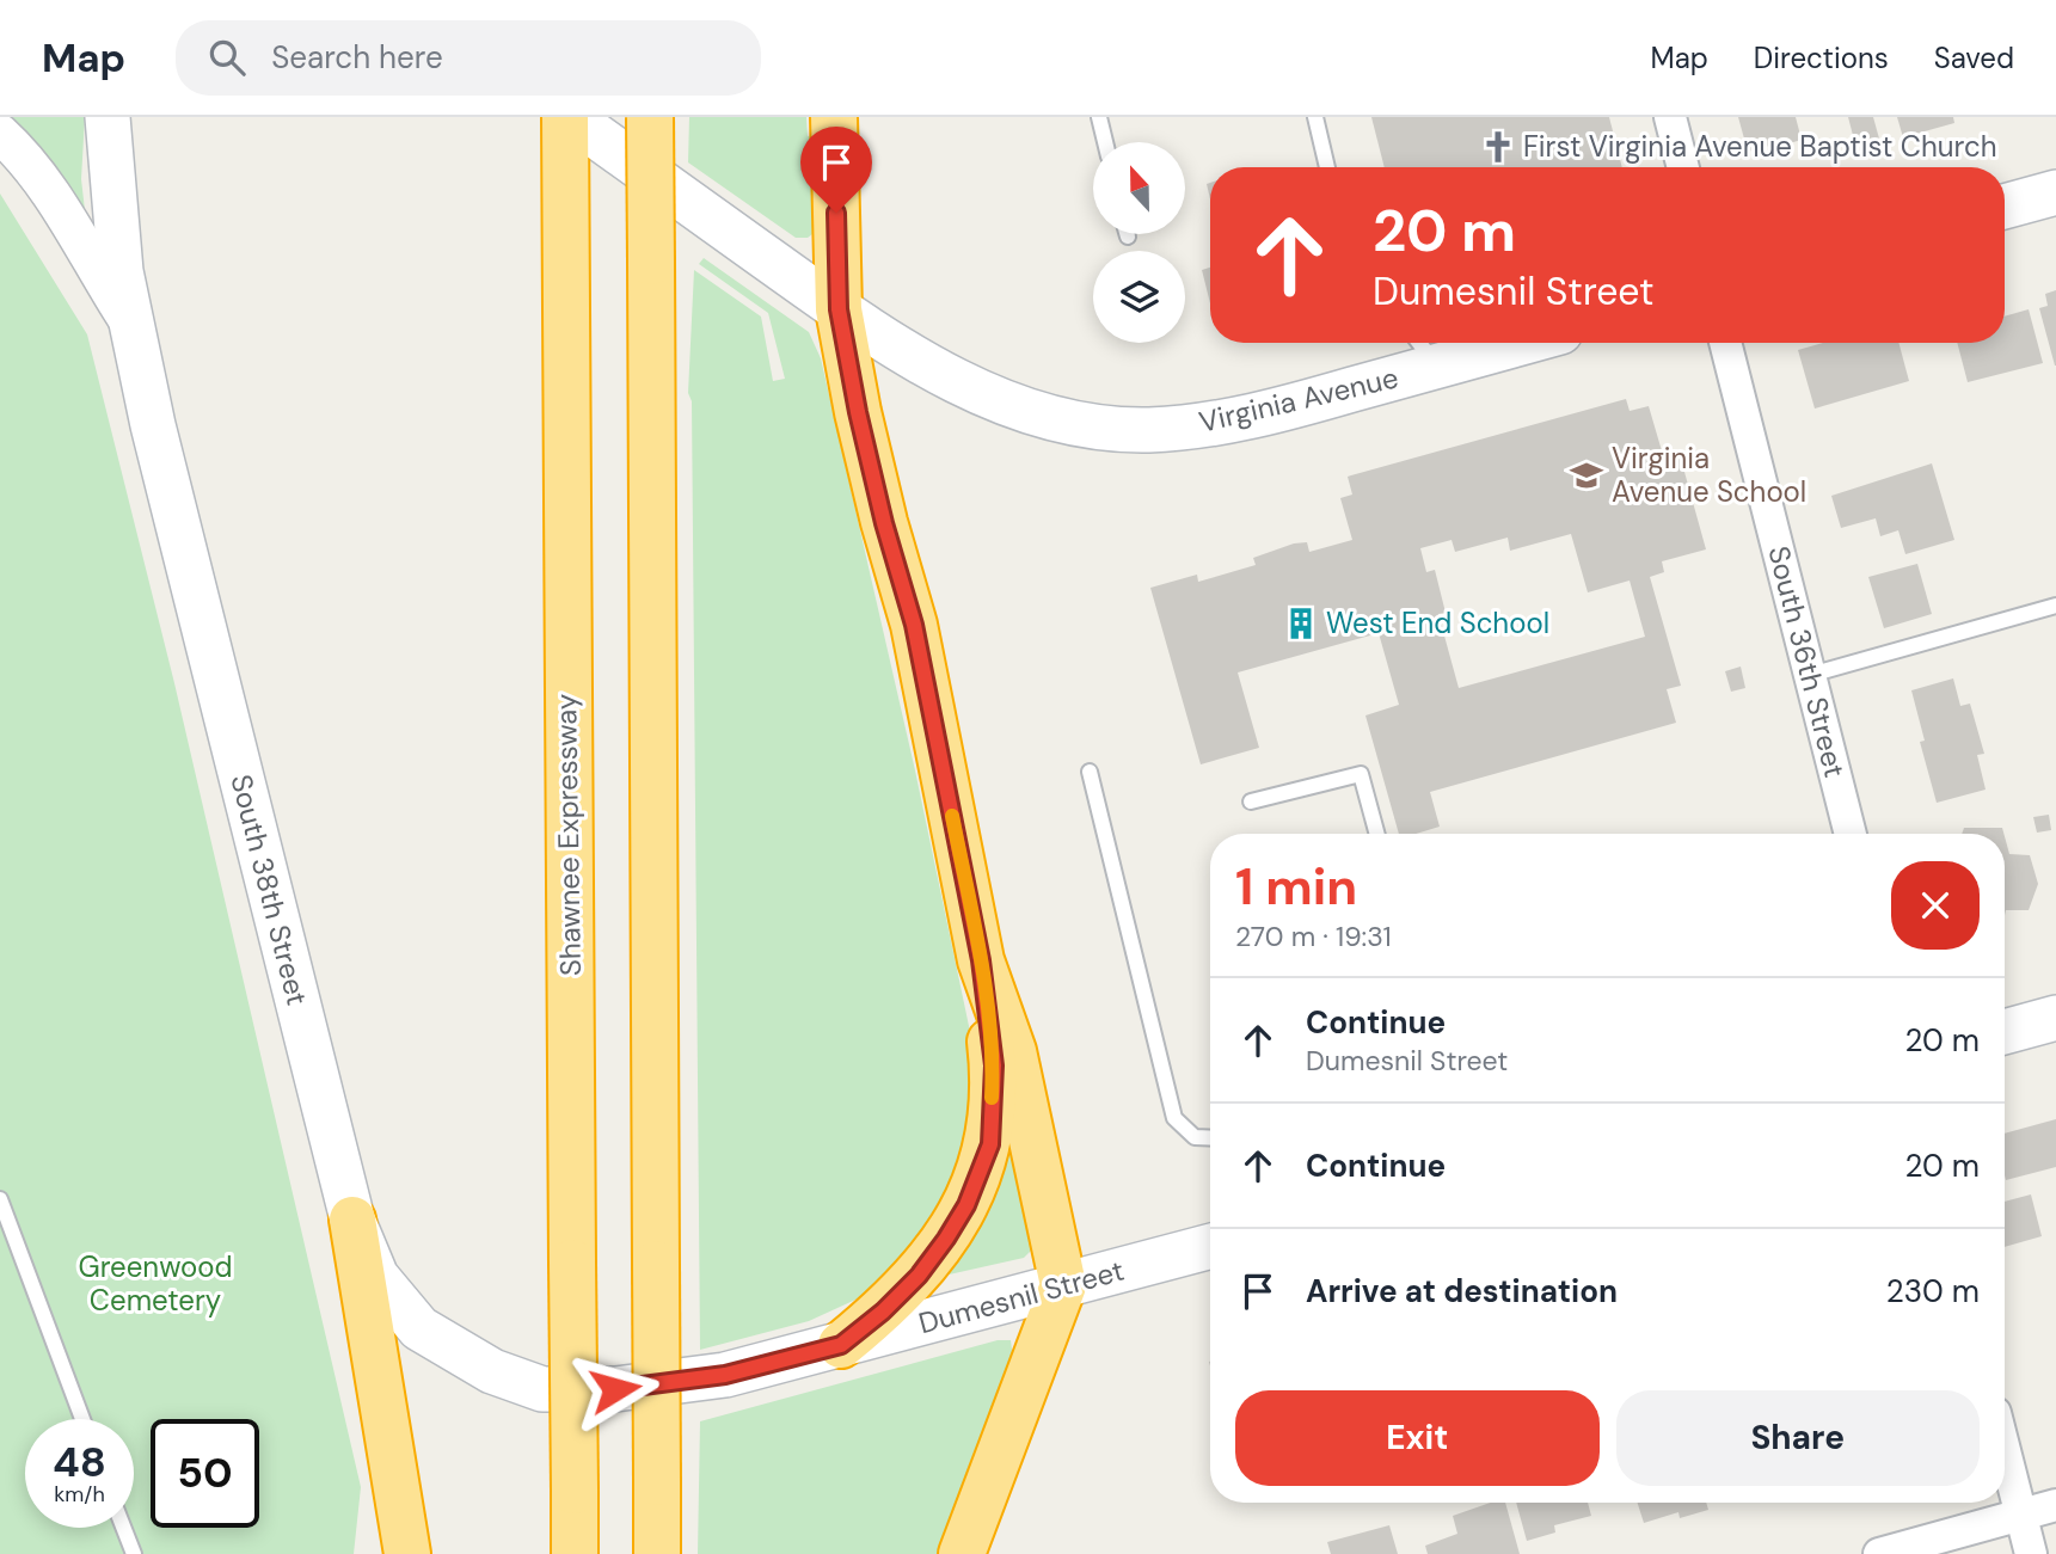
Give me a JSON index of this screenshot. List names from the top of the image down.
{
  "streets": {
    "highway": ["Shawnee Expressway"],
    "main road": ["Virginia Avenue", "South 38th Street", "Dumesnil Street"],
    "street": ["South 36th Street"]
  },
  "crossings": [
    ["Virginia Avenue", "Shawnee Expressway"],
    ["South 38th Street", "Dumesnil Street"]
  ],
  "parks": ["Greenwood Cemetery"],
  "places": {
    "church": ["First Virginia Avenue Baptist Church"],
    "school or university": ["Virginia Avenue School"],
    "building": ["West End School"]
  },
  "north": "top",
  "page": {
    "header": "Map",
    "search": "Search here",
    "nav": ["Map", "Directions", "Saved"],
    "turn": ["20 m", "Dumesnil Street"],
    "heading": ["1 min", "270 m · 19:31"],
    "list": [
      {
        "name": "Continue",
        "note": "Dumesnil Street",
        "value": "20 m"
      },
      {
        "name": "Continue",
        "value": "20 m"
      },
      {
        "name": "Arrive at destination",
        "value": "230 m"
      }
    ],
    "buttons": ["Exit", "Share"],
    "speed": "48 km/h",
    "limit": "50"
  }
}
